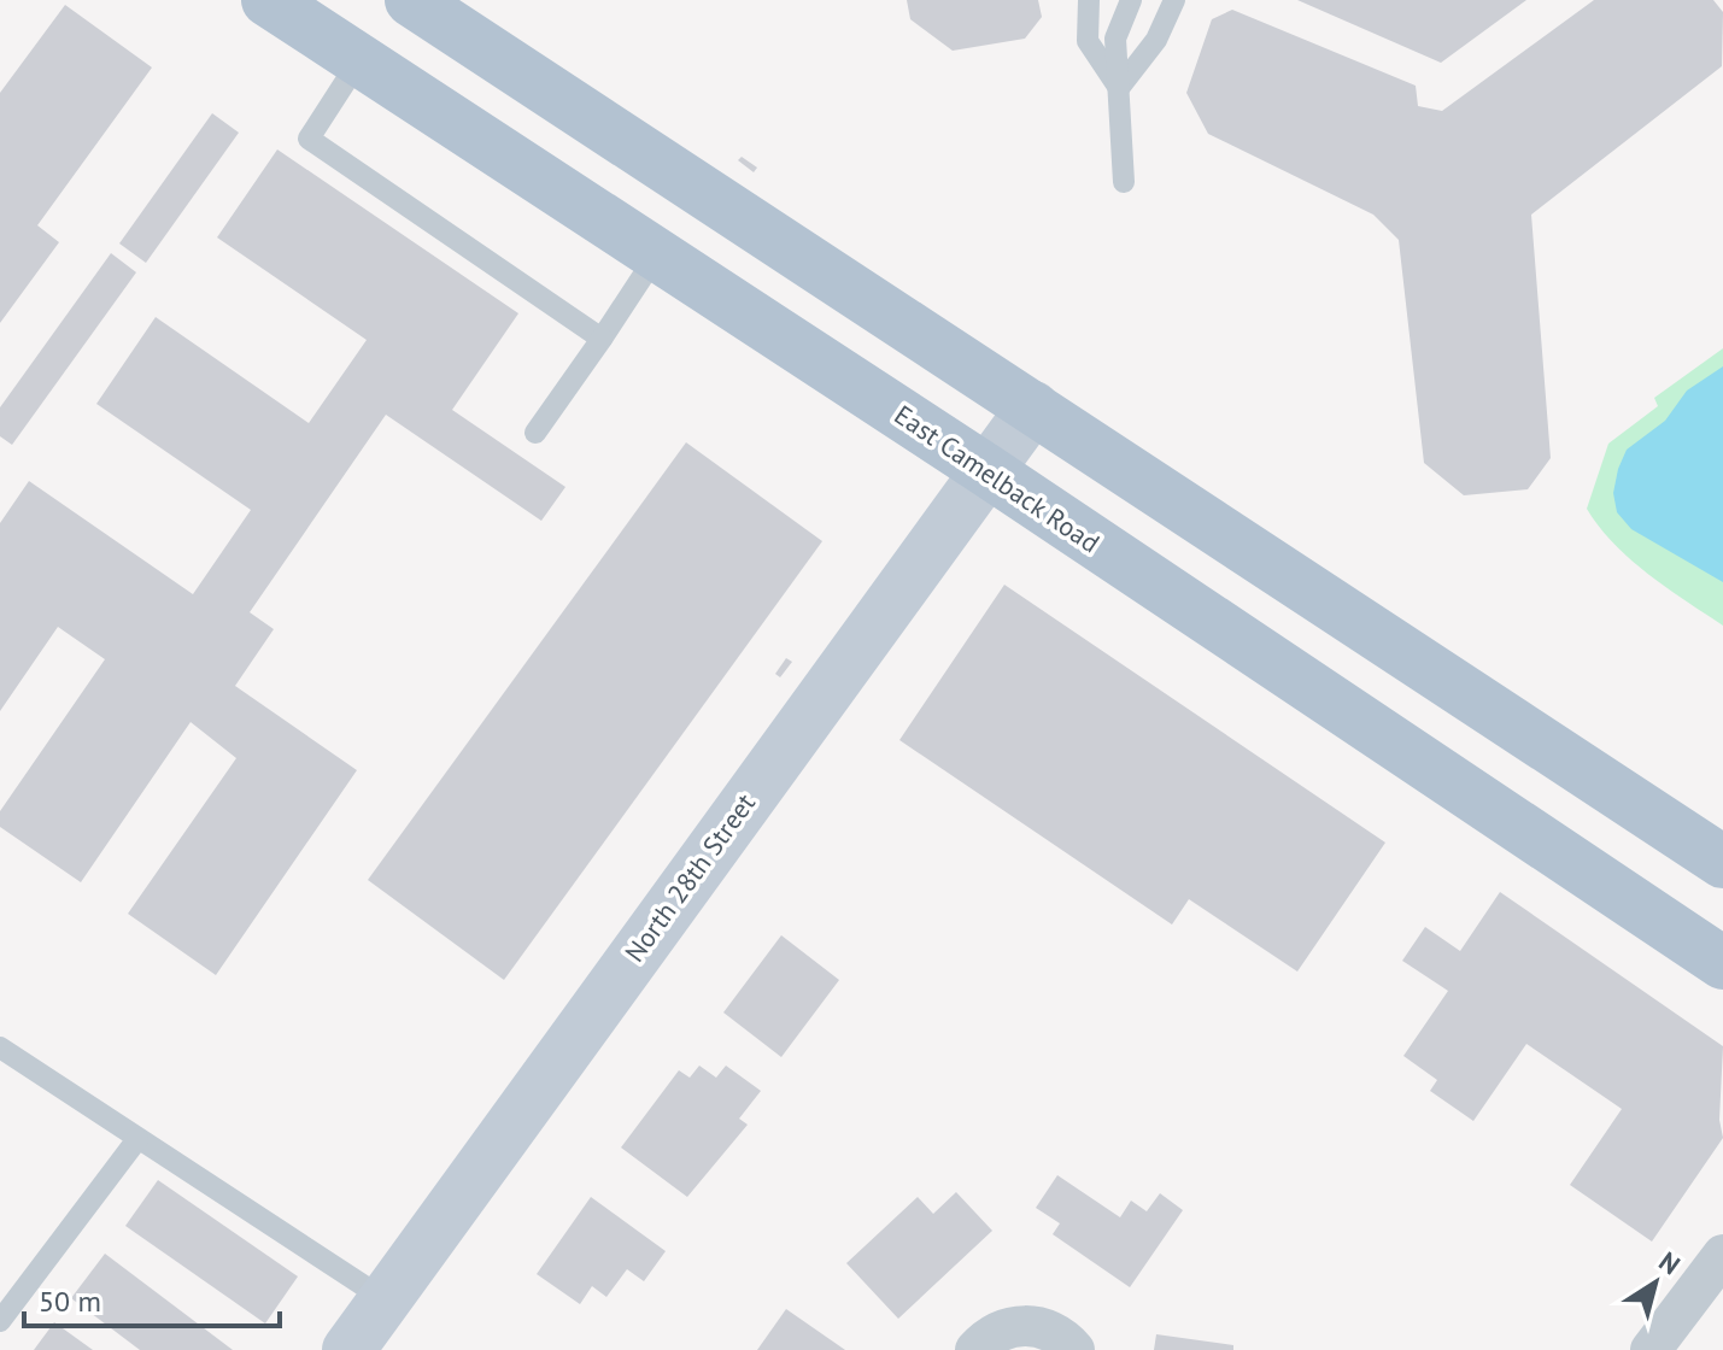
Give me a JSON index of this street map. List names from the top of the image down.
{
  "streets": {
    "main road": ["East Camelback Road"],
    "street": ["North 28th Street"]
  },
  "crossings": [
    ["East Camelback Road", "North 28th Street"]
  ],
  "scale_bar": "50 m",
  "north": "top right"
}
